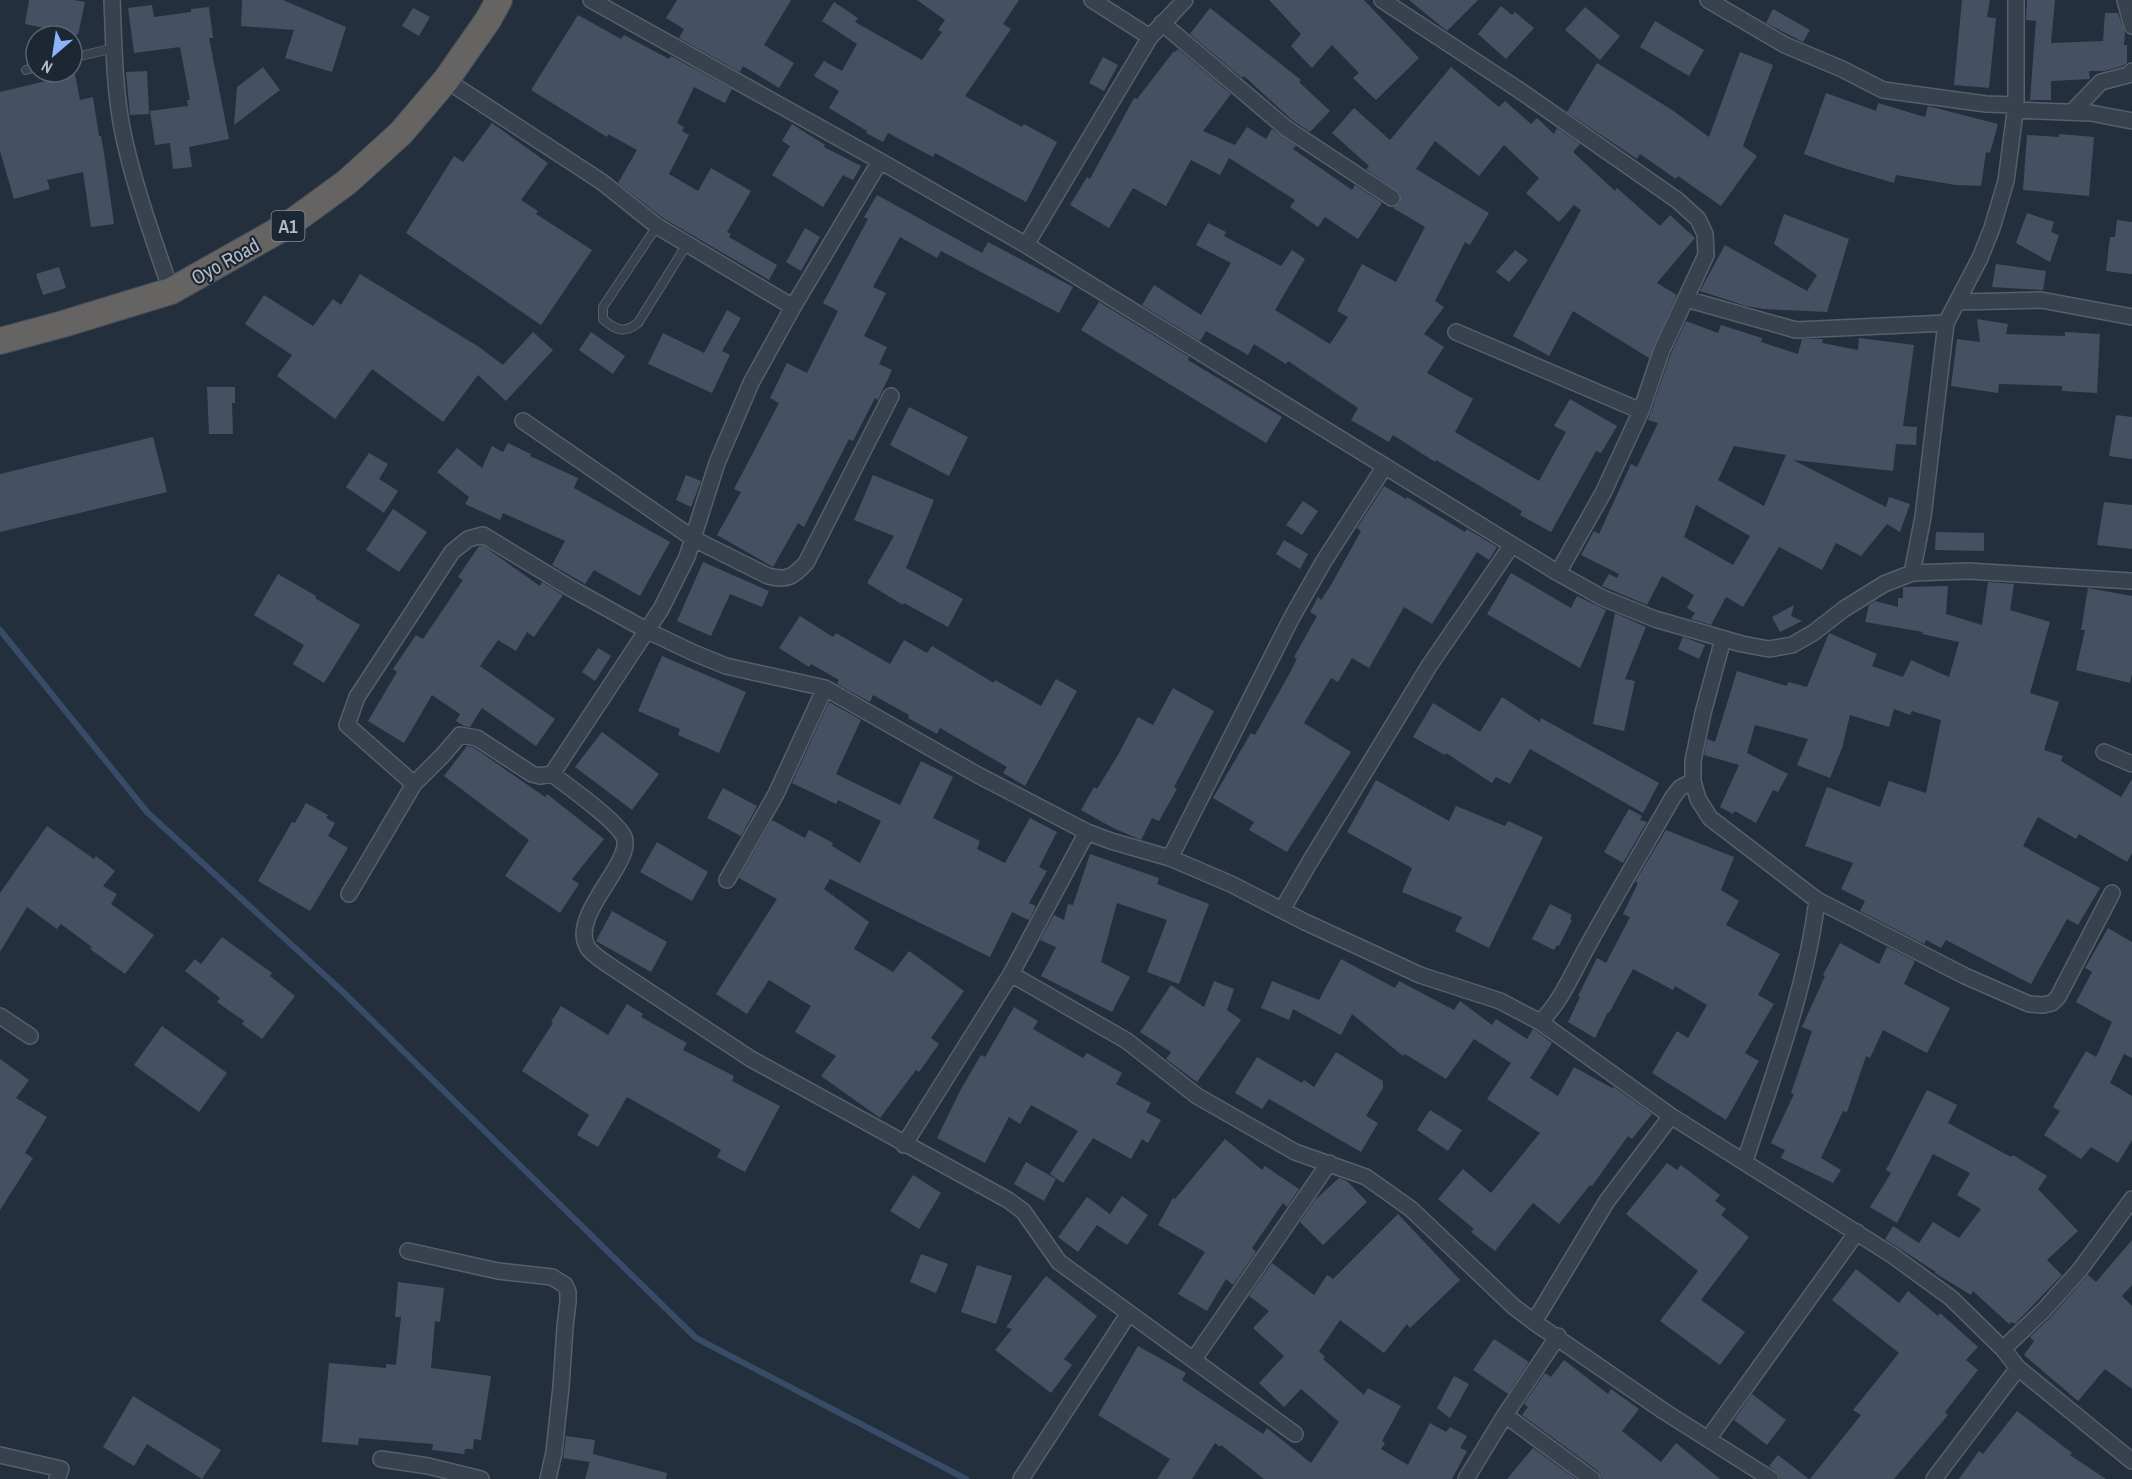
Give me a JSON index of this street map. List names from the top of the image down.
{
  "streets": {
    "highway": ["A1", "Oyo Road"]
  },
  "north": "bottom left"
}
